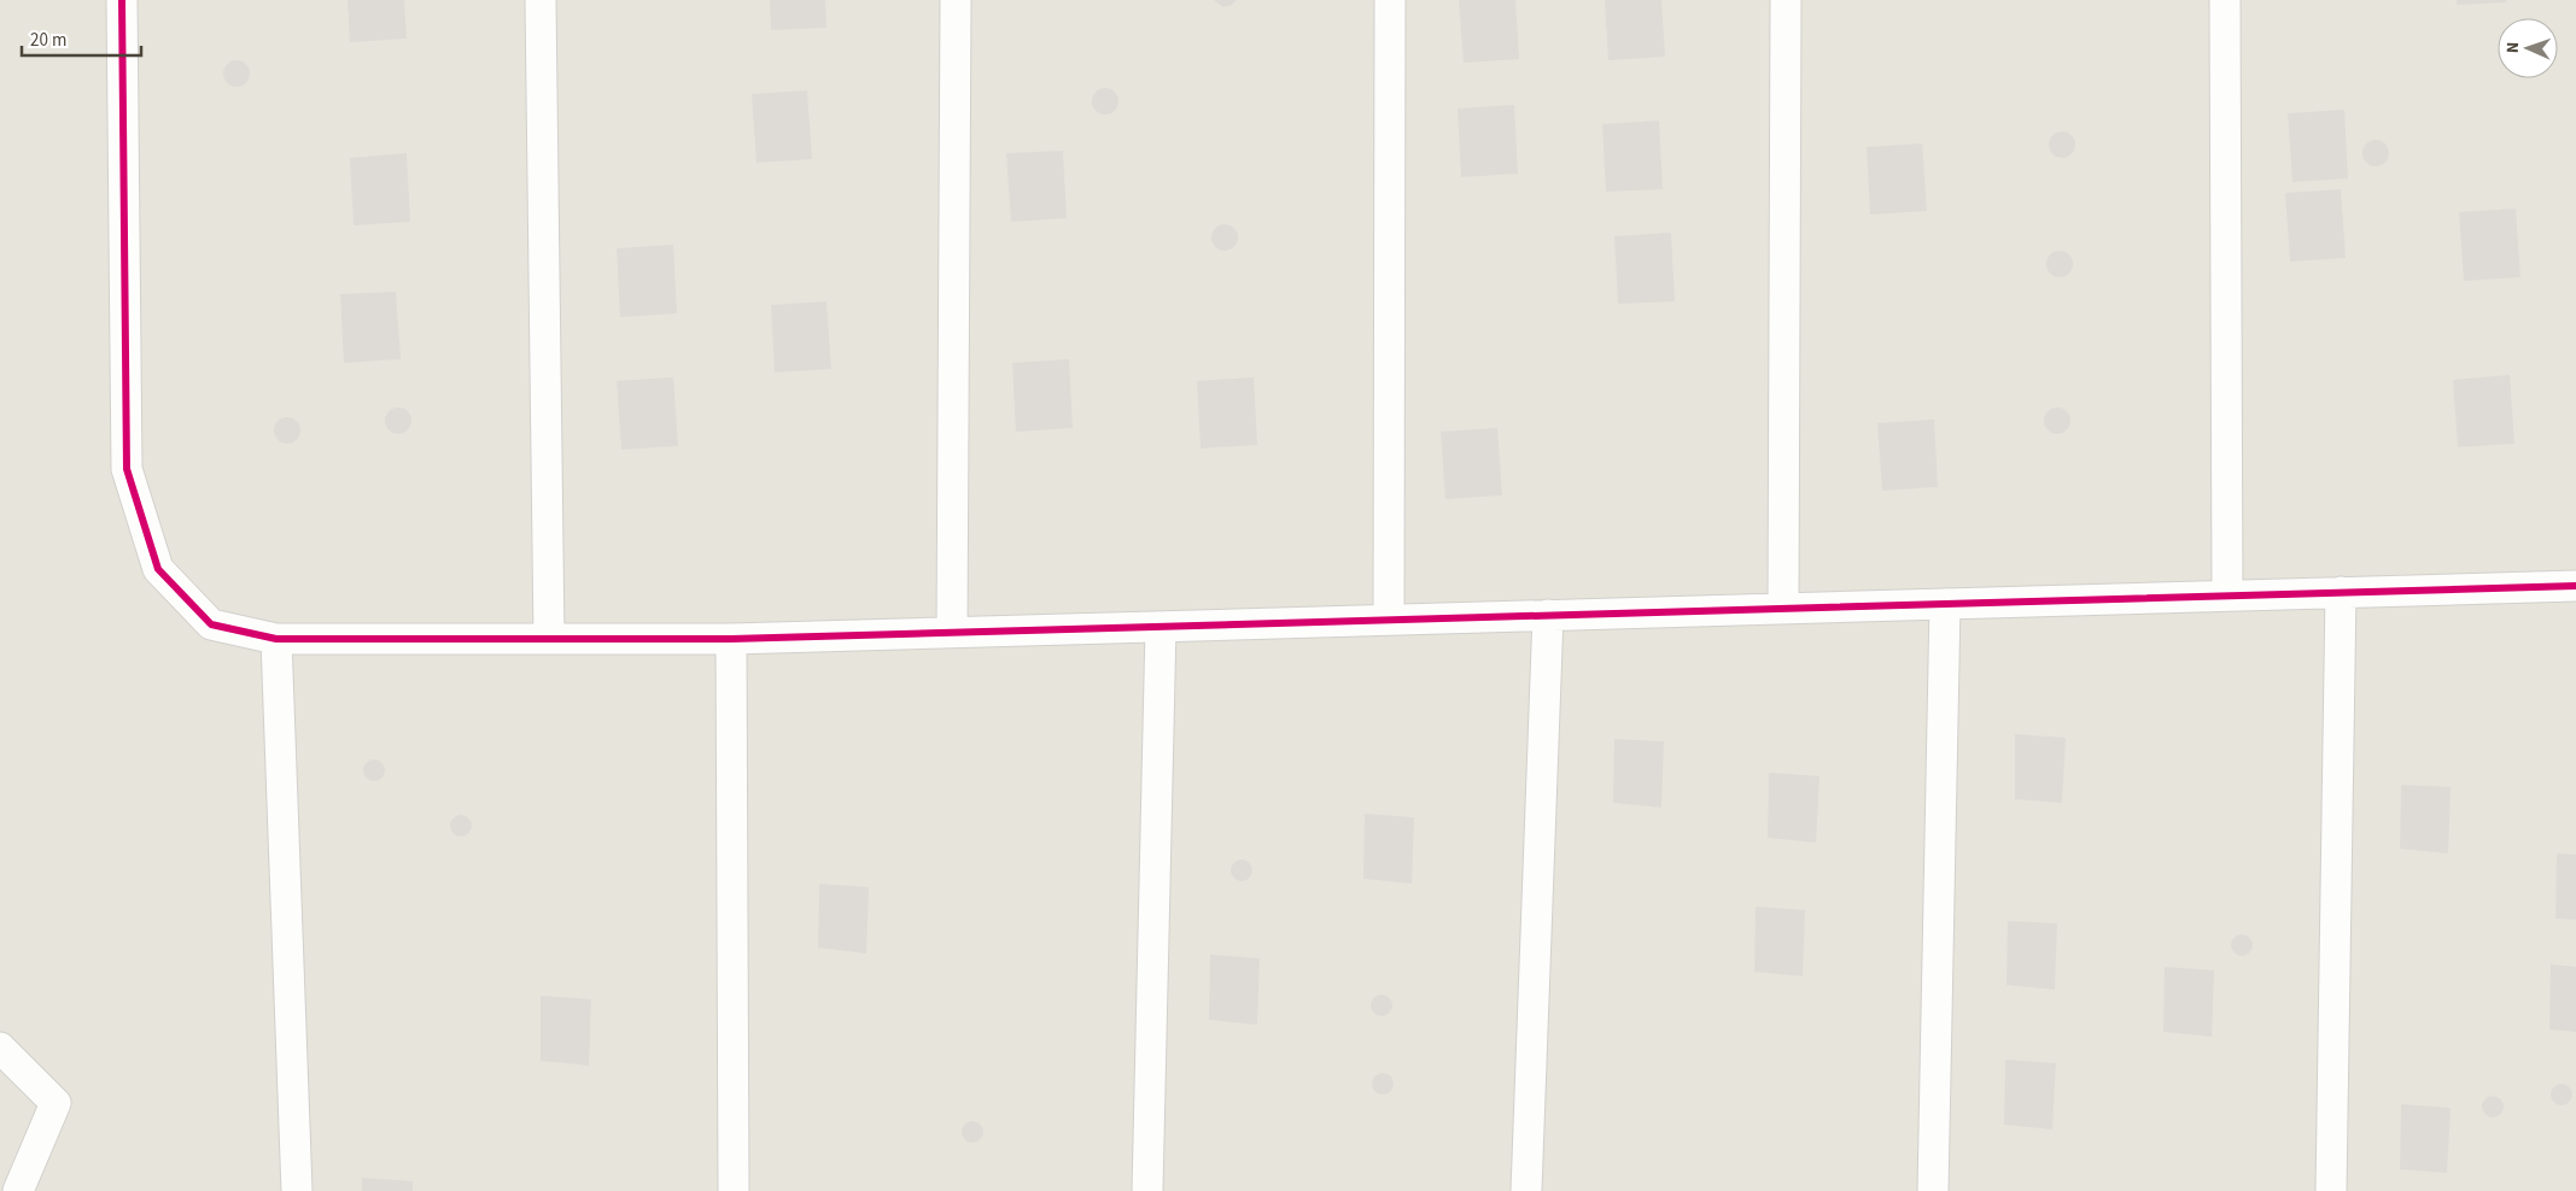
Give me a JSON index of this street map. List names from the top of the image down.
{
  "scale_bar": "20 m",
  "north": "left"
}
